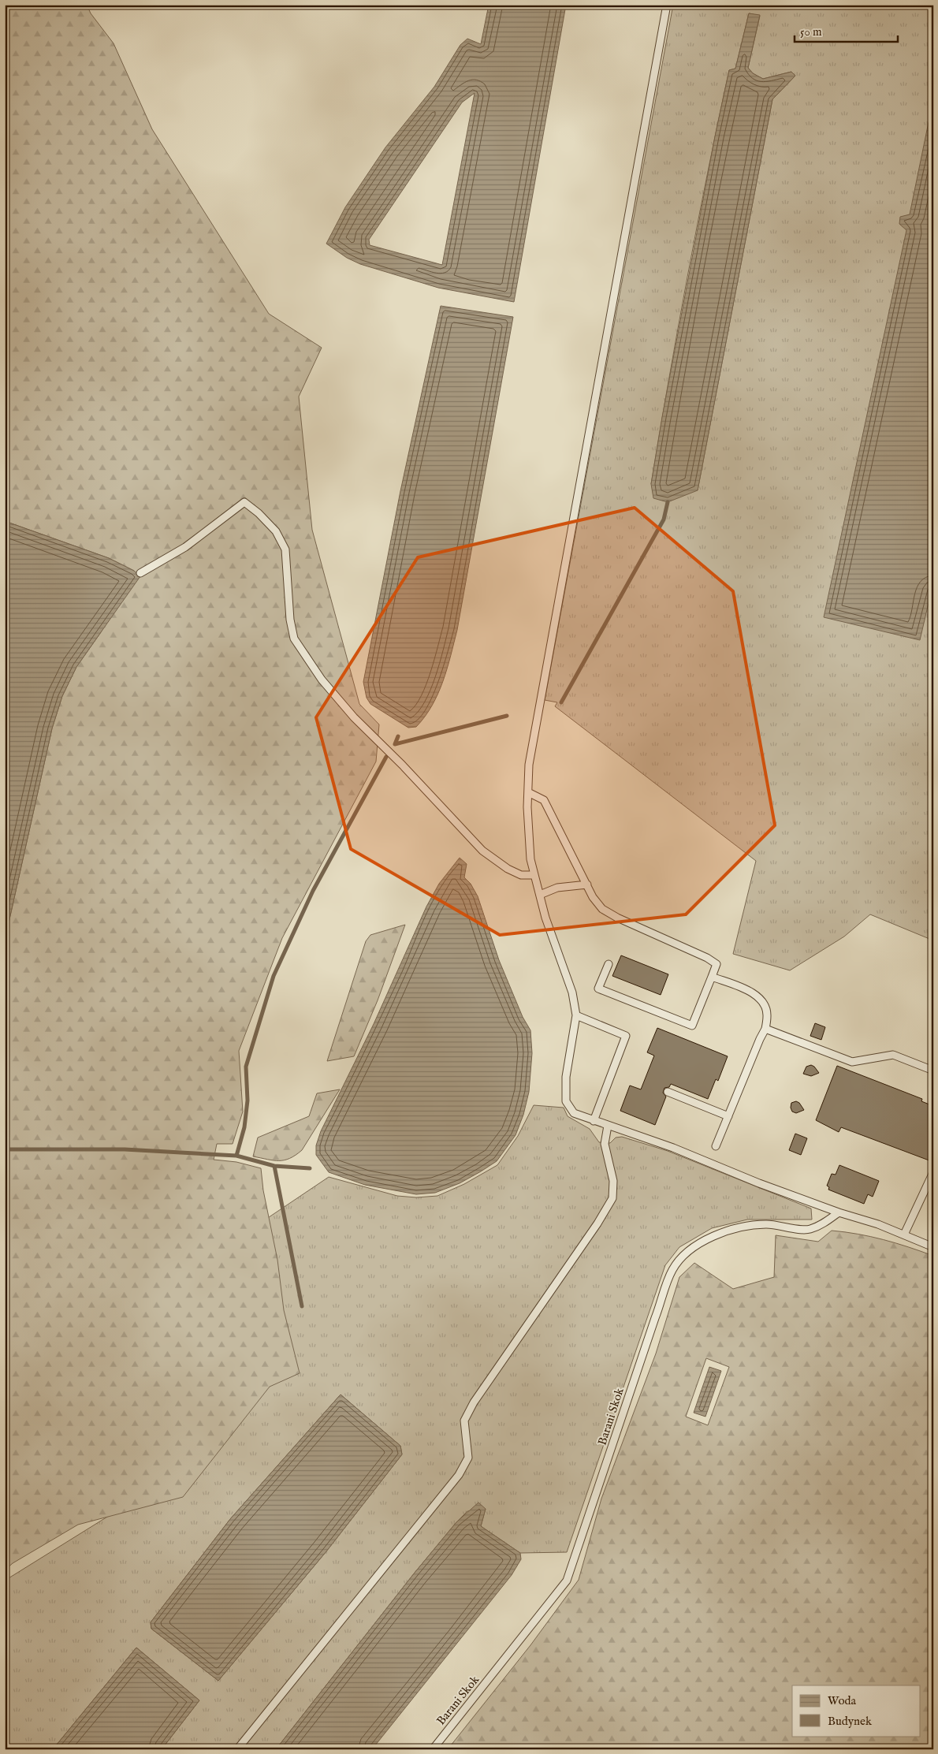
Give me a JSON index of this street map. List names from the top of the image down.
{
  "streets": {
    "lane": ["Barani Skok"]
  },
  "legend": ["Woda", "Budynek"],
  "scale_bar": "50 m"
}
